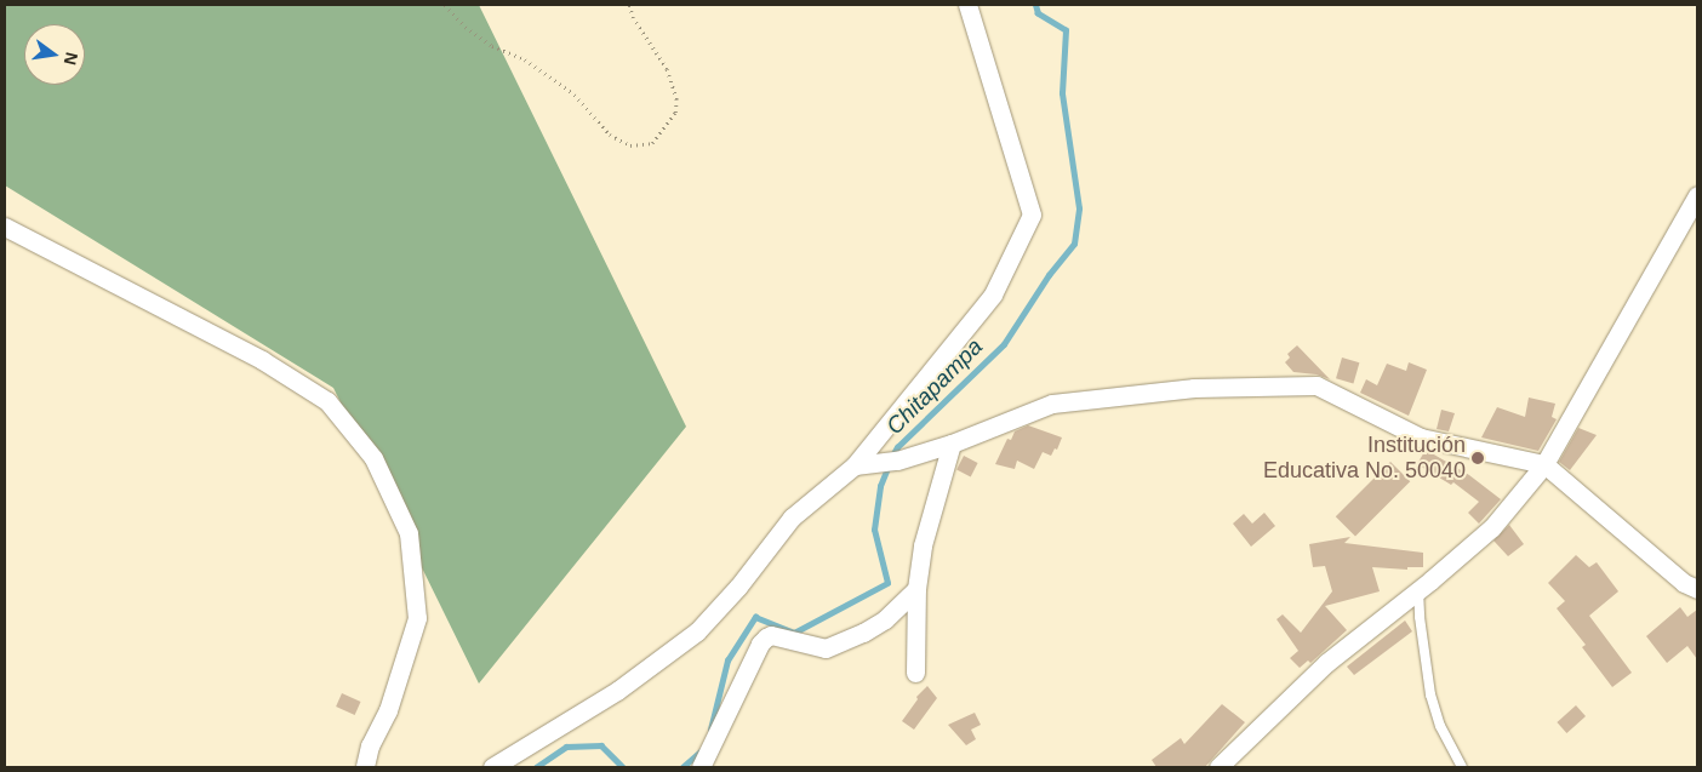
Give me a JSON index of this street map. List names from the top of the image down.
{
  "water": ["Chitapampa"],
  "places": ["Institución Educativa No. 50040"],
  "north": "right"
}
